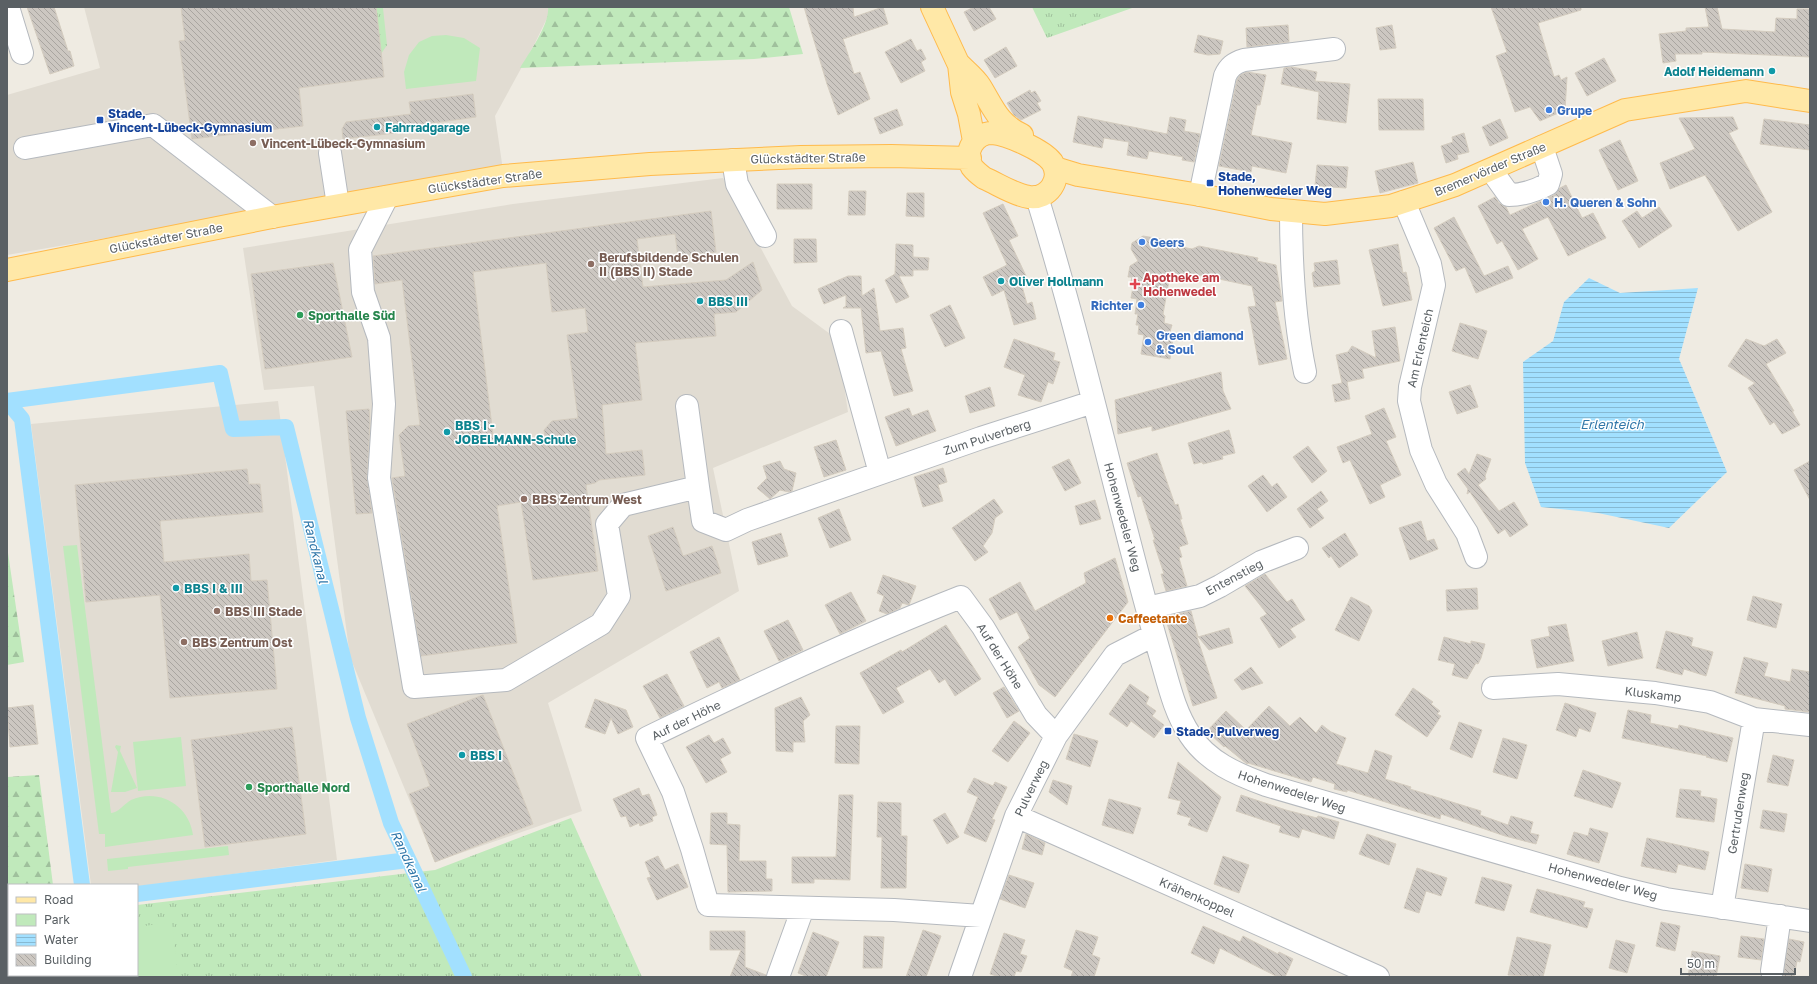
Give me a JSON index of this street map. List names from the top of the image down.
{
  "streets": {
    "main road": ["Glückstädter Straße", "Bremervörder Straße"],
    "street": [
      "Am Erlenteich",
      "Zum Pulverberg",
      "Hohenwedeler Weg",
      "Entenstieg",
      "Auf der Höhe",
      "Kluskamp",
      "Pulverweg",
      "Gertrudenweg",
      "Krähenkoppel"
    ]
  },
  "crossings": [
    ["Glückstädter Straße", "Bremervörder Straße"],
    ["Bremervörder Straße", "Am Erlenteich"],
    ["Bremervörder Straße", "Hohenwedeler Weg"],
    ["Zum Pulverberg", "Hohenwedeler Weg"],
    ["Hohenwedeler Weg", "Entenstieg"],
    ["Hohenwedeler Weg", "Pulverweg"],
    ["Hohenwedeler Weg", "Gertrudenweg"],
    ["Auf der Höhe", "Pulverweg"],
    ["Kluskamp", "Gertrudenweg"],
    ["Pulverweg", "Krähenkoppel"]
  ],
  "water": ["Erlenteich", "Randkanal"],
  "places": {
    "other": [
      "Adolf Heidemann",
      "Grupe",
      "Fahrradgarage",
      "Vincent-Lübeck-Gymnasium",
      "H. Queren & Sohn",
      "Geers",
      "Berufsbildende Schulen II (BBS II) Stade",
      "Oliver Hollmann",
      "BBS III",
      "Richter",
      "Sporthalle Süd",
      "Green diamond & Soul",
      "BBS I - JOBELMANN-Schule",
      "BBS Zentrum West",
      "BBS I & III",
      "BBS III Stade",
      "Caffeetante",
      "BBS Zentrum Ost",
      "BBS I",
      "Sporthalle Nord"
    ],
    "transit": ["Stade, Vincent-Lübeck-Gymnasium", "Stade, Hohenwedeler Weg", "Stade, Pulverweg"],
    "health": ["Apotheke am Hohenwedel"]
  },
  "legend": [
    "Road",
    "Park",
    "Water",
    "Building"
  ],
  "scale_bar": "50 m"
}
